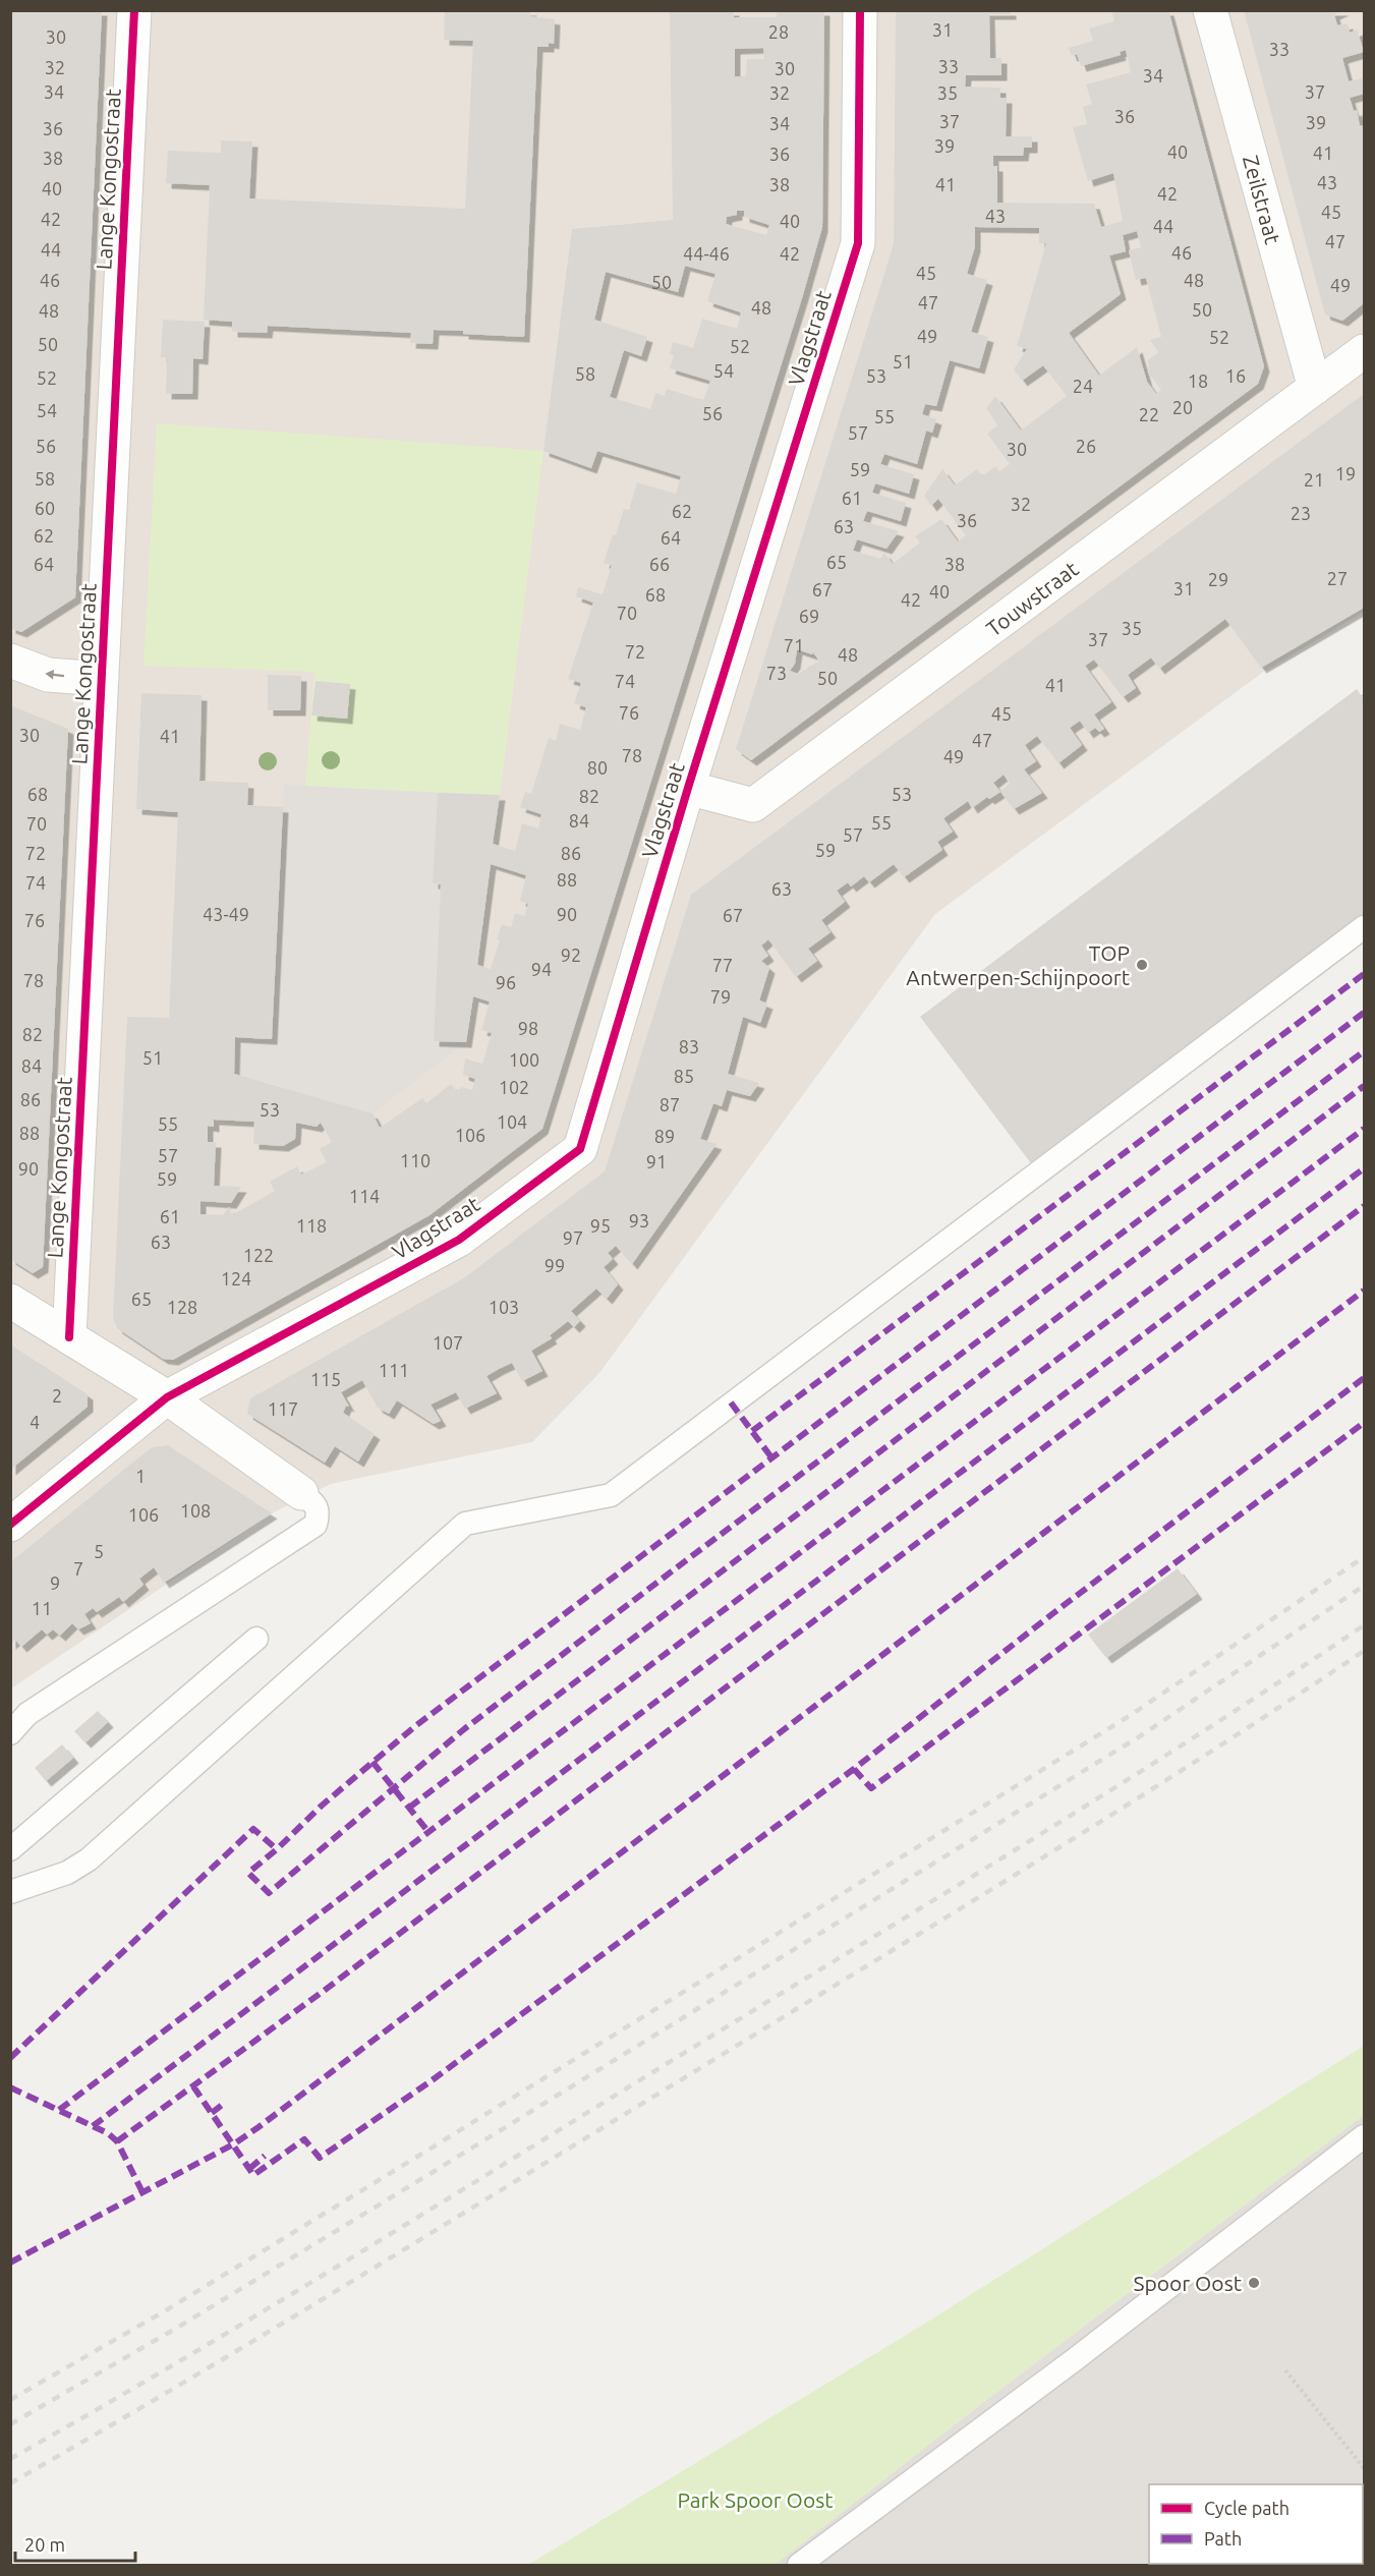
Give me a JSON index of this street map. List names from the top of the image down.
{
  "streets": {
    "street": [
      "Lange Kongostraat",
      "Zeilstraat",
      "Vlagstraat",
      "Touwstraat"
    ]
  },
  "crossings": [
    ["Zeilstraat", "Touwstraat"],
    ["Vlagstraat", "Touwstraat"]
  ],
  "parks": ["Park Spoor Oost"],
  "places": ["TOP Antwerpen-Schijnpoort", "Spoor Oost"],
  "house_numbers": [
    "31",
    "28",
    "30",
    "33",
    "33",
    "32",
    "30",
    "34",
    "34",
    "37",
    "32",
    "35",
    "36",
    "37",
    "39",
    "34",
    "36",
    "39",
    "40",
    "41",
    "36",
    "38",
    "43",
    "38",
    "41",
    "40",
    "42",
    "45",
    "43",
    "42",
    "40",
    "44",
    "47",
    "44",
    "46",
    "44-46",
    "42",
    "45",
    "46",
    "48",
    "50",
    "49",
    "47",
    "48",
    "50",
    "48",
    "49",
    "52",
    "50",
    "52",
    "51",
    "54",
    "58",
    "53",
    "16",
    "52",
    "18",
    "24",
    "20",
    "54",
    "56",
    "22",
    "55",
    "57",
    "56",
    "26",
    "30",
    "59",
    "19",
    "58",
    "21",
    "61",
    "32",
    "60",
    "62",
    "23",
    "36",
    "63",
    "62",
    "64",
    "65",
    "64",
    "66",
    "38",
    "27",
    "29",
    "31",
    "67",
    "40",
    "68",
    "42",
    "70",
    "69",
    "35",
    "37",
    "71",
    "72",
    "48",
    "73",
    "50",
    "74",
    "41",
    "76",
    "45",
    "30",
    "41",
    "47",
    "78",
    "49",
    "80",
    "68",
    "53",
    "82",
    "84",
    "55",
    "70",
    "57",
    "59",
    "72",
    "86",
    "88",
    "74",
    "63",
    "43-49",
    "90",
    "67",
    "76",
    "92",
    "77",
    "94",
    "78",
    "96",
    "79",
    "98",
    "82",
    "83",
    "51",
    "100",
    "84",
    "85",
    "102",
    "86",
    "87",
    "53",
    "104",
    "55",
    "88",
    "106",
    "89",
    "57",
    "110",
    "91",
    "90",
    "59",
    "114",
    "61",
    "93",
    "118",
    "95",
    "97",
    "63",
    "122",
    "99",
    "124",
    "65",
    "128",
    "103",
    "107",
    "111",
    "115",
    "2",
    "117",
    "4",
    "1",
    "108",
    "106",
    "5",
    "7",
    "9",
    "11"
  ],
  "legend": ["Cycle path", "Path"],
  "scale_bar": "20 m"
}
